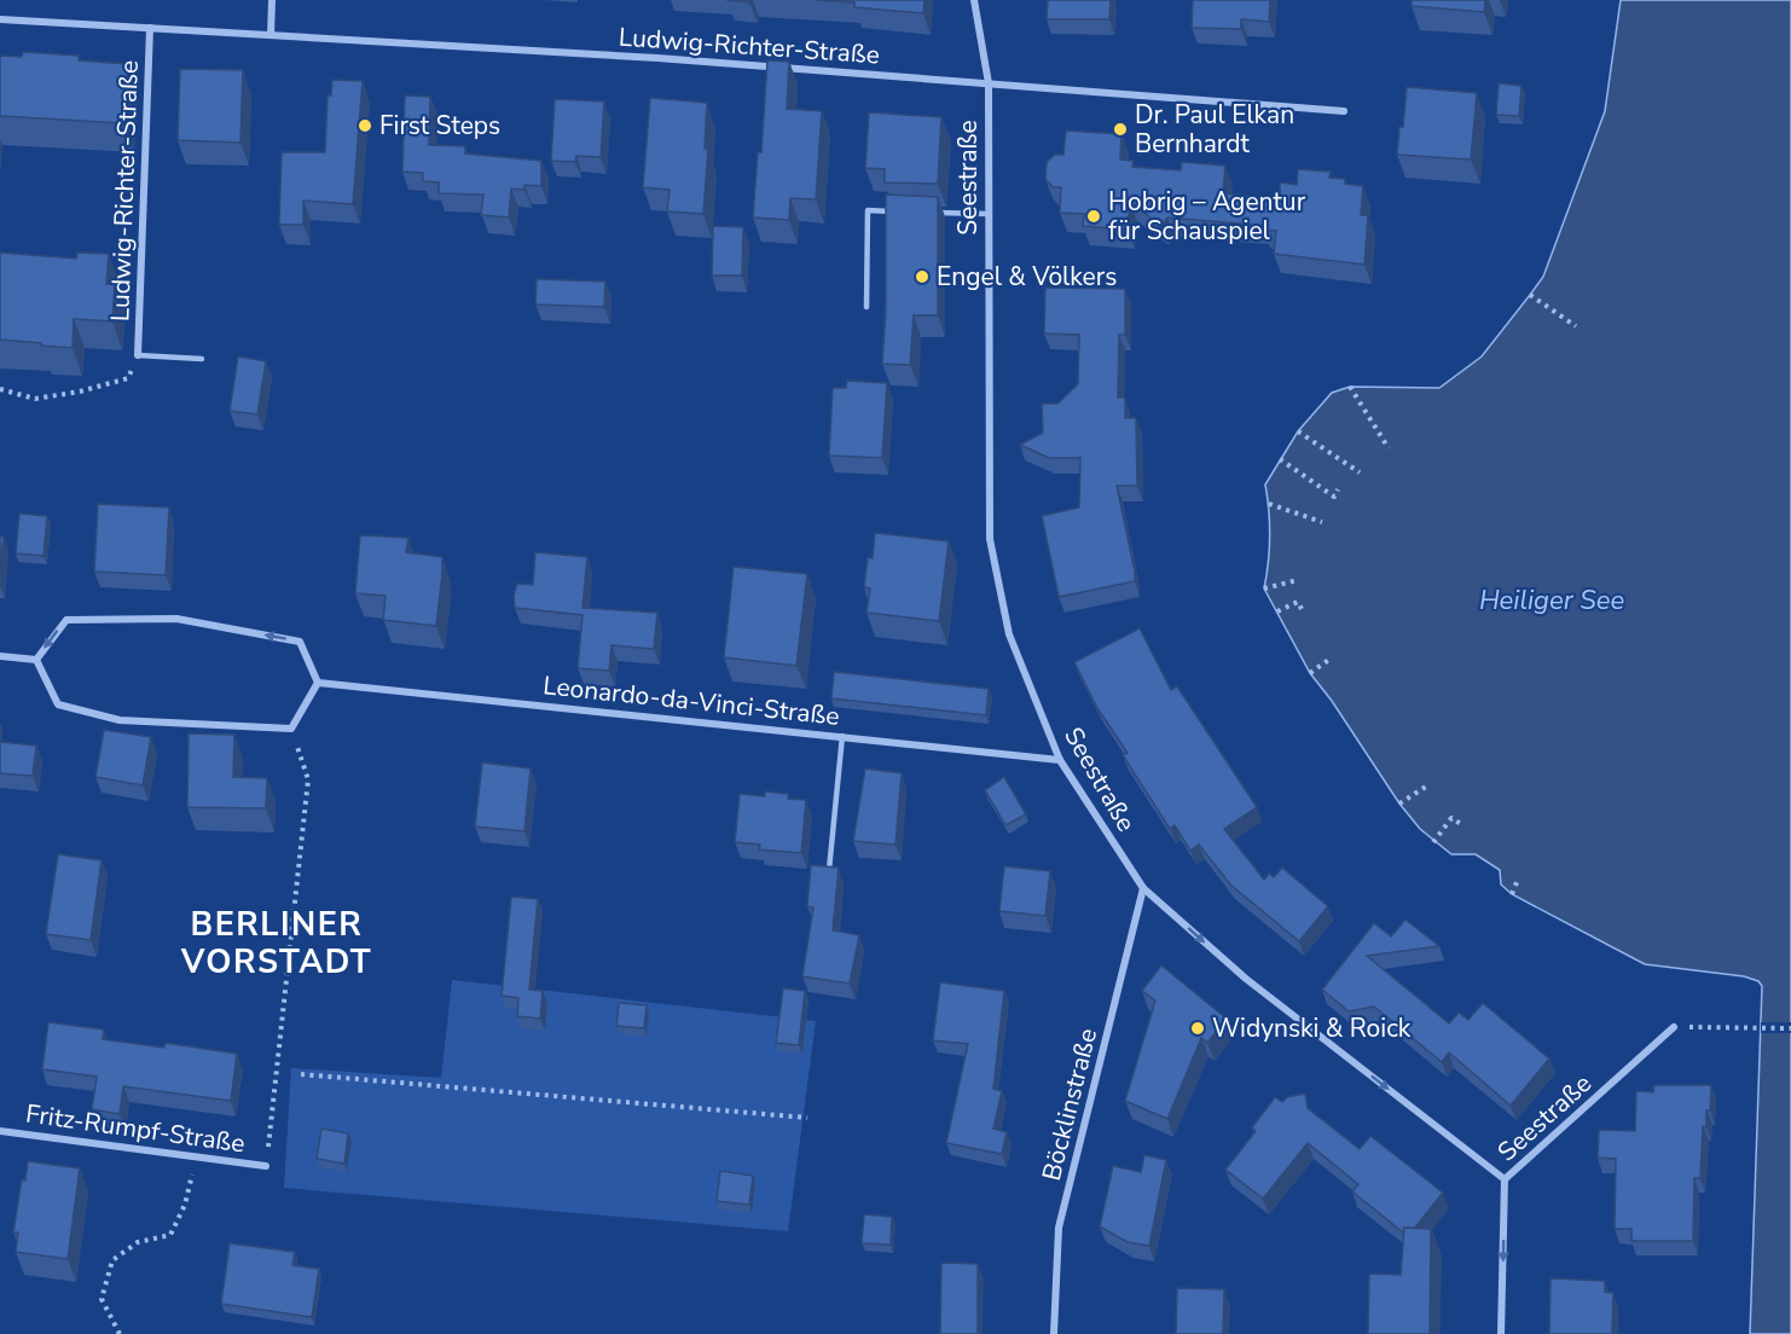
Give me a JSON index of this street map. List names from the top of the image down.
{
  "streets": {
    "street": [
      "Ludwig-Richter-Straße",
      "Seestraße",
      "Leonardo-da-Vinci-Straße",
      "Böcklinstraße",
      "Fritz-Rumpf-Straße"
    ]
  },
  "crossings": [
    ["Ludwig-Richter-Straße", "Seestraße"],
    ["Seestraße", "Leonardo-da-Vinci-Straße"],
    ["Seestraße", "Böcklinstraße"]
  ],
  "districts": ["BERLINER VORSTADT"],
  "water": ["Heiliger See"],
  "places": [
    "First Steps",
    "Dr. Paul Elkan Bernhardt",
    "Hobrig – Agentur für Schauspiel",
    "Engel & Völkers",
    "Widynski & Roick"
  ]
}
